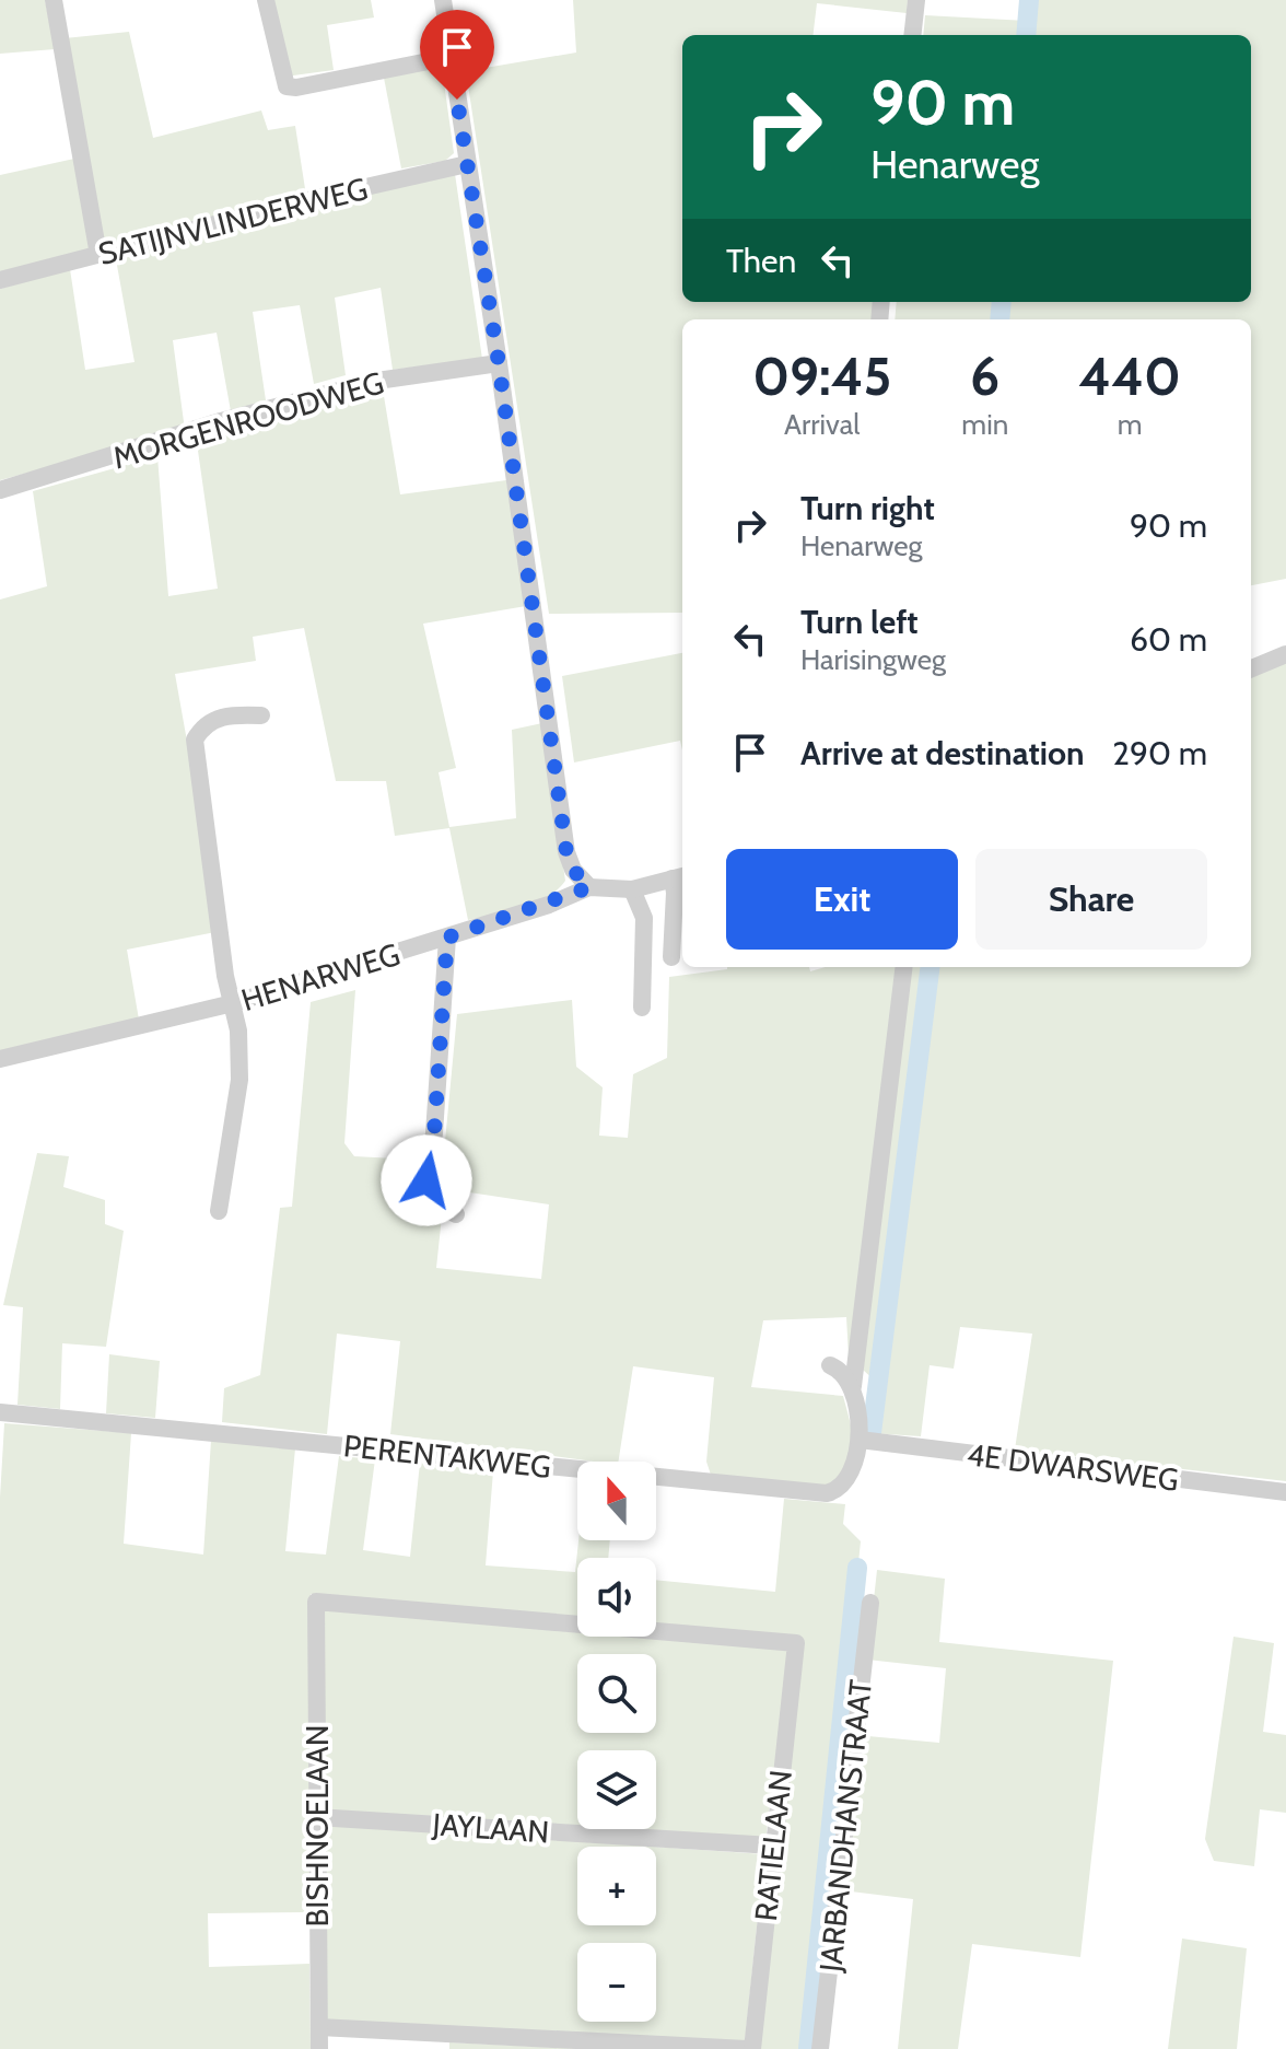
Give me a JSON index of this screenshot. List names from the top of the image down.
{
  "streets": {
    "street": [
      "SATIJNVLINDERWEG",
      "MORGENROODWEG",
      "HENARWEG",
      "PERENTAKWEG",
      "4E DWARSWEG",
      "BISHNOELAAN",
      "JARBANDHANSTRAAT",
      "JAYLAAN",
      "RATIELAAN"
    ]
  },
  "crossings": [
    ["PERENTAKWEG", "4E DWARSWEG"],
    ["BISHNOELAAN", "JAYLAAN"],
    ["BISHNOELAAN", "RATIELAAN"],
    ["JAYLAAN", "RATIELAAN"]
  ],
  "north": "top",
  "page": {
    "turn": ["90 m", "Henarweg"],
    "then": "Then",
    "eta": [
      "09:45",
      "Arrival",
      "6",
      "min",
      "440",
      "m"
    ],
    "list": [
      {
        "name": "Turn right",
        "note": "Henarweg",
        "value": "90 m"
      },
      {
        "name": "Turn left",
        "note": "Harisingweg",
        "value": "60 m"
      },
      {
        "name": "Arrive at destination",
        "value": "290 m"
      }
    ],
    "buttons": ["Exit", "Share"],
    "map_buttons": ["+", "−"]
  }
}
